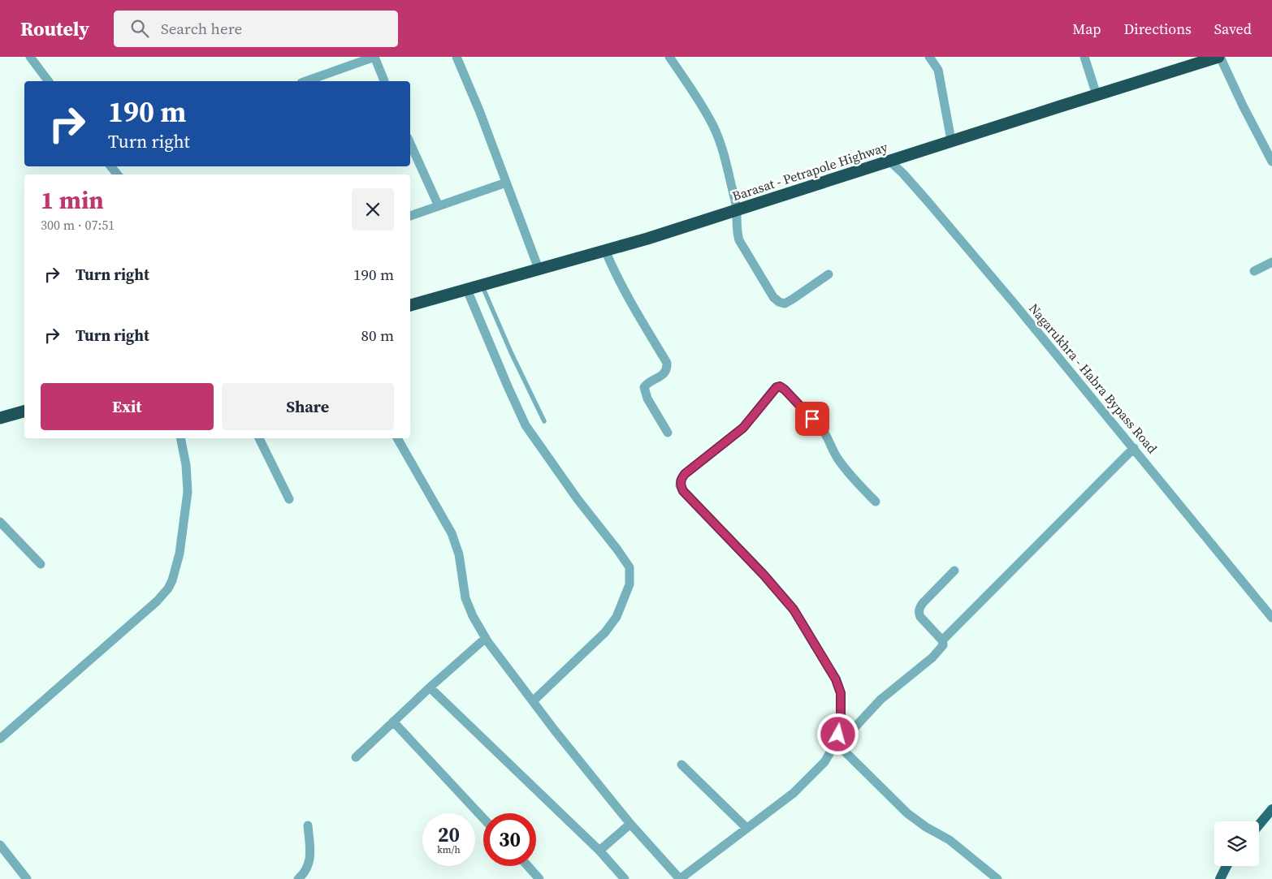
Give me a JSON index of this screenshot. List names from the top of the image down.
{
  "streets": {
    "highway": ["Barasat - Petrapole Highway"],
    "street": ["Nagarukhra - Habra Bypass Road"]
  },
  "crossings": [
    ["Barasat - Petrapole Highway", "Nagarukhra - Habra Bypass Road"]
  ],
  "page": {
    "header": "Routely",
    "search": "Search here",
    "nav": ["Map", "Directions", "Saved"],
    "turn": ["190 m", "Turn right"],
    "heading": ["1 min", "300 m · 07:51"],
    "list": [
      {
        "name": "Turn right",
        "value": "190 m"
      },
      {
        "name": "Turn right",
        "value": "80 m"
      }
    ],
    "buttons": ["Exit", "Share"],
    "speed": "20 km/h",
    "limit": "30"
  }
}
